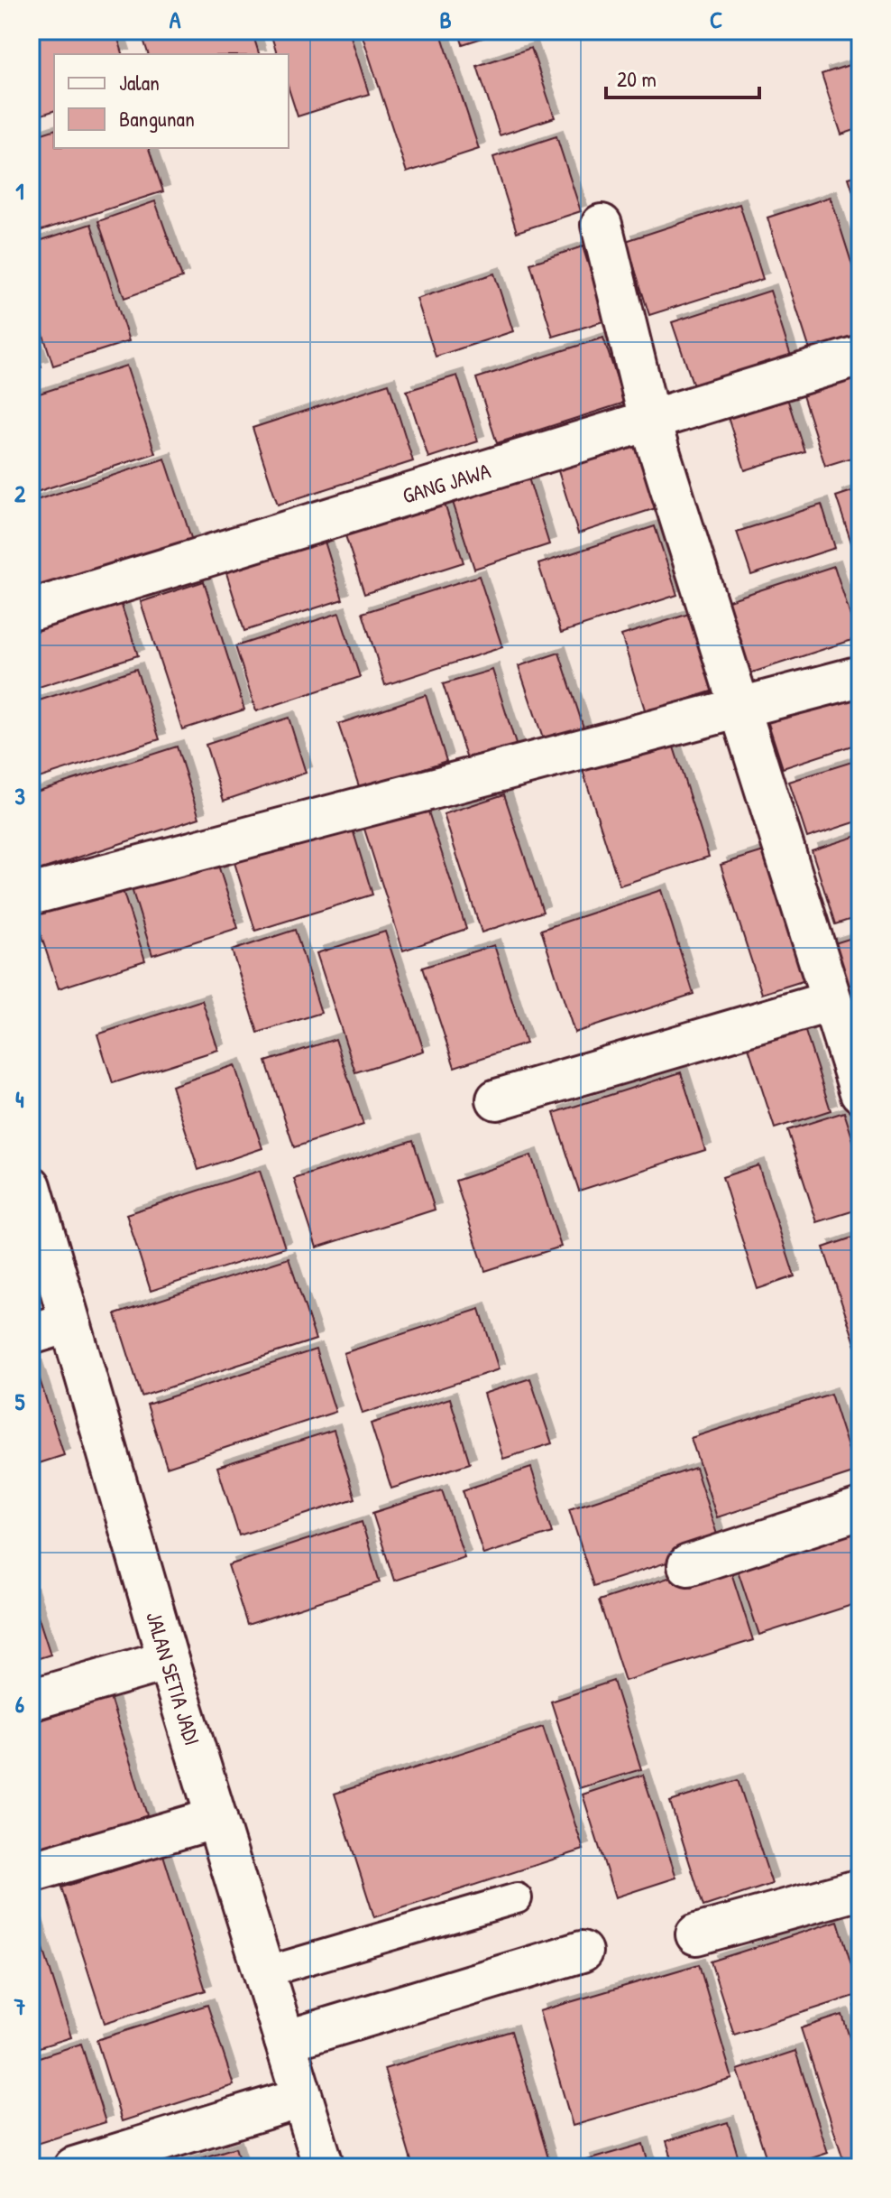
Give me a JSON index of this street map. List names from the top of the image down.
{
  "streets": {
    "street": ["GANG JAWA", "JALAN SETIA JADI"]
  },
  "legend": ["Jalan", "Bangunan"],
  "scale_bar": "20 m",
  "grid": {
    "columns": ["A", "B", "C"],
    "rows": [
      "1",
      "2",
      "3",
      "4",
      "5",
      "6",
      "7"
    ]
  }
}
